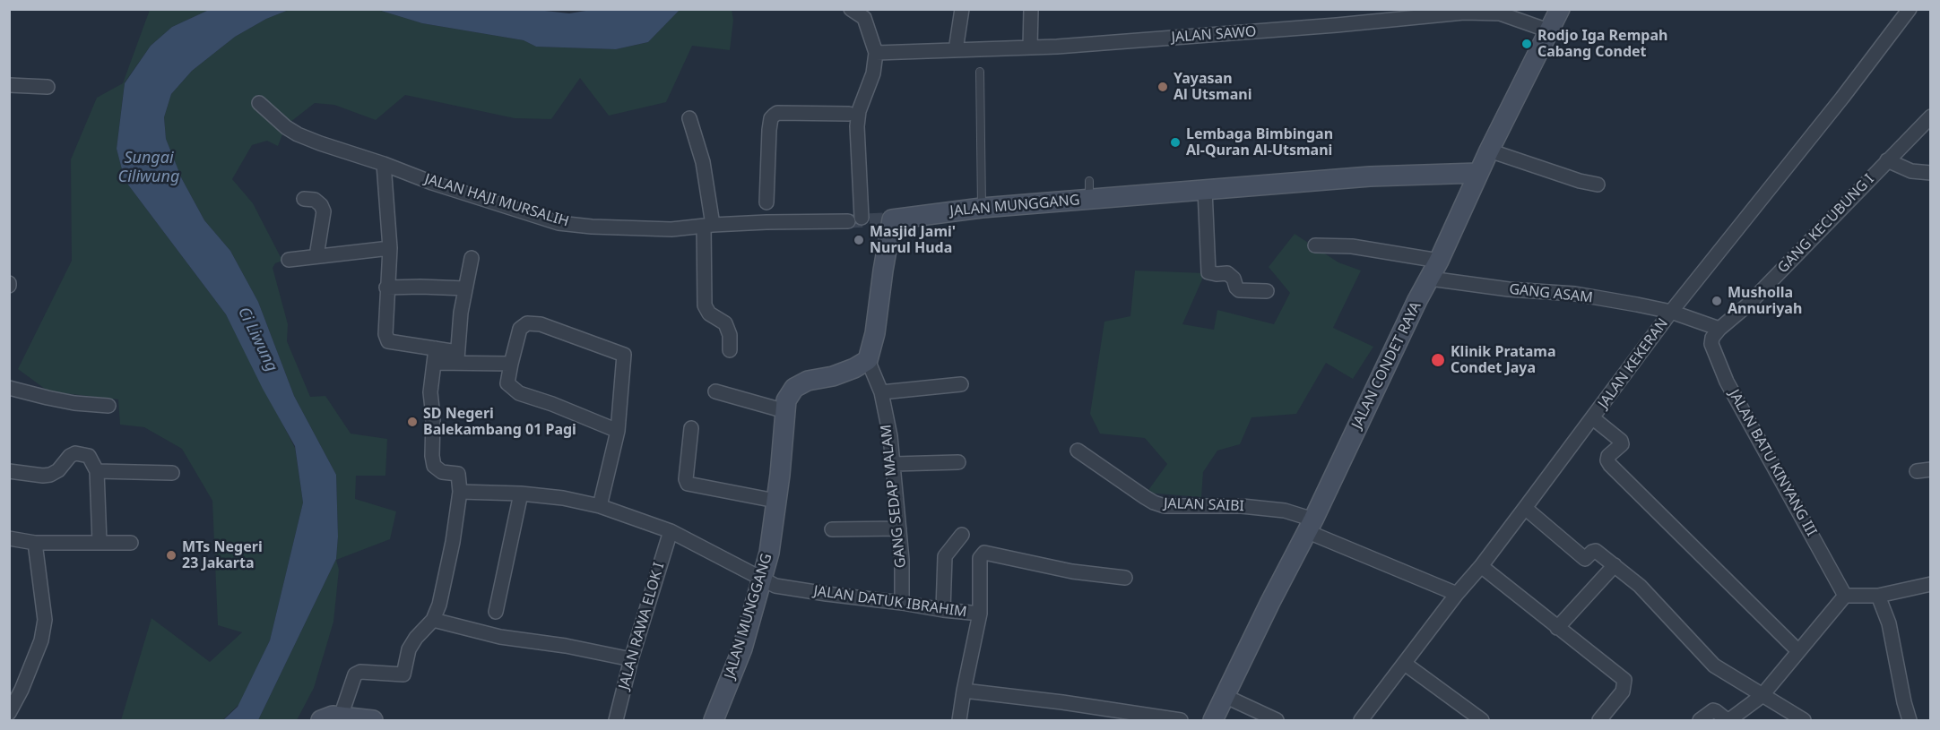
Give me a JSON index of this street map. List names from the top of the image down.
{
  "streets": {
    "street": [
      "JALAN SAWO",
      "JALAN HAJI MURSALIH",
      "JALAN MUNGGANG",
      "GANG KECUBUNG I",
      "GANG ASAM",
      "JALAN KEKERAN",
      "JALAN CONDET RAYA",
      "JALAN BATU KINYANG III",
      "GANG SEDAP MALAM",
      "JALAN SAIBI",
      "JALAN DATUK IBRAHIM",
      "JALAN RAWA ELOK I"
    ]
  },
  "crossings": [
    ["JALAN SAWO", "JALAN HAJI MURSALIH"],
    ["JALAN SAWO", "JALAN CONDET RAYA"],
    ["JALAN MUNGGANG", "JALAN CONDET RAYA"],
    ["JALAN MUNGGANG", "GANG SEDAP MALAM"],
    ["JALAN MUNGGANG", "JALAN DATUK IBRAHIM"],
    ["GANG KECUBUNG I", "GANG ASAM"],
    ["GANG KECUBUNG I", "JALAN BATU KINYANG III"],
    ["GANG ASAM", "JALAN KEKERAN"],
    ["GANG ASAM", "JALAN CONDET RAYA"],
    ["GANG ASAM", "JALAN BATU KINYANG III"],
    ["JALAN KEKERAN", "JALAN SAIBI"],
    ["JALAN CONDET RAYA", "JALAN SAIBI"],
    ["GANG SEDAP MALAM", "JALAN DATUK IBRAHIM"],
    ["JALAN DATUK IBRAHIM", "JALAN RAWA ELOK I"]
  ],
  "water": ["Sungai Ciliwung", "Ci Liwung"],
  "places": [
    "Rodjo Iga Rempah Cabang Condet",
    "Yayasan Al Utsmani",
    "Lembaga Bimbingan Al-Quran Al-Utsmani",
    "Masjid Jami' Nurul Huda",
    "Musholla Annuriyah",
    "Klinik Pratama Condet Jaya",
    "SD Negeri Balekambang 01 Pagi",
    "MTs Negeri 23 Jakarta"
  ]
}
